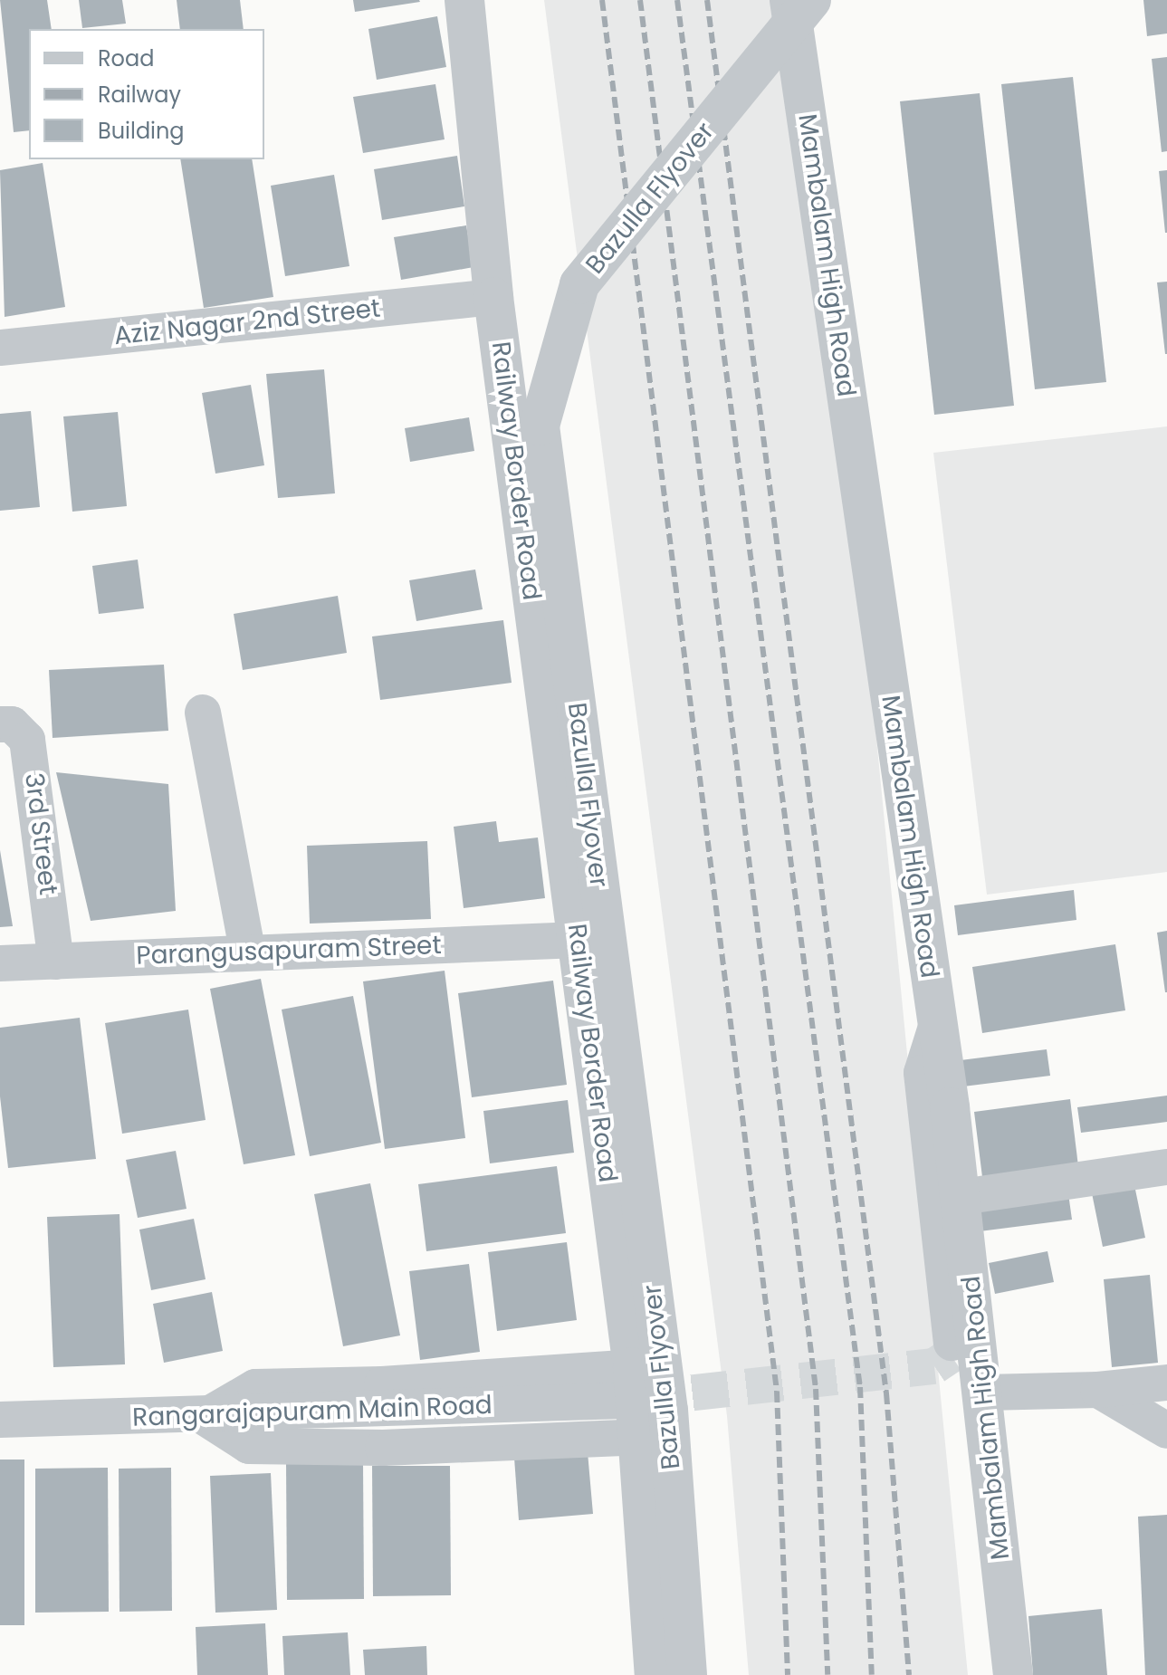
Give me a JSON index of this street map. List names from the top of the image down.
{
  "streets": {
    "street": [
      "Bazulla Flyover",
      "Mambalam High Road",
      "Aziz Nagar 2nd Street",
      "Railway Border Road",
      "3rd Street",
      "Parangusapuram Street",
      "Rangarajapuram Main Road"
    ]
  },
  "crossings": [
    ["Bazulla Flyover", "Mambalam High Road"],
    ["Aziz Nagar 2nd Street", "Railway Border Road"],
    ["Railway Border Road", "Parangusapuram Street"],
    ["3rd Street", "Parangusapuram Street"]
  ],
  "legend": ["Road", "Railway", "Building"]
}
